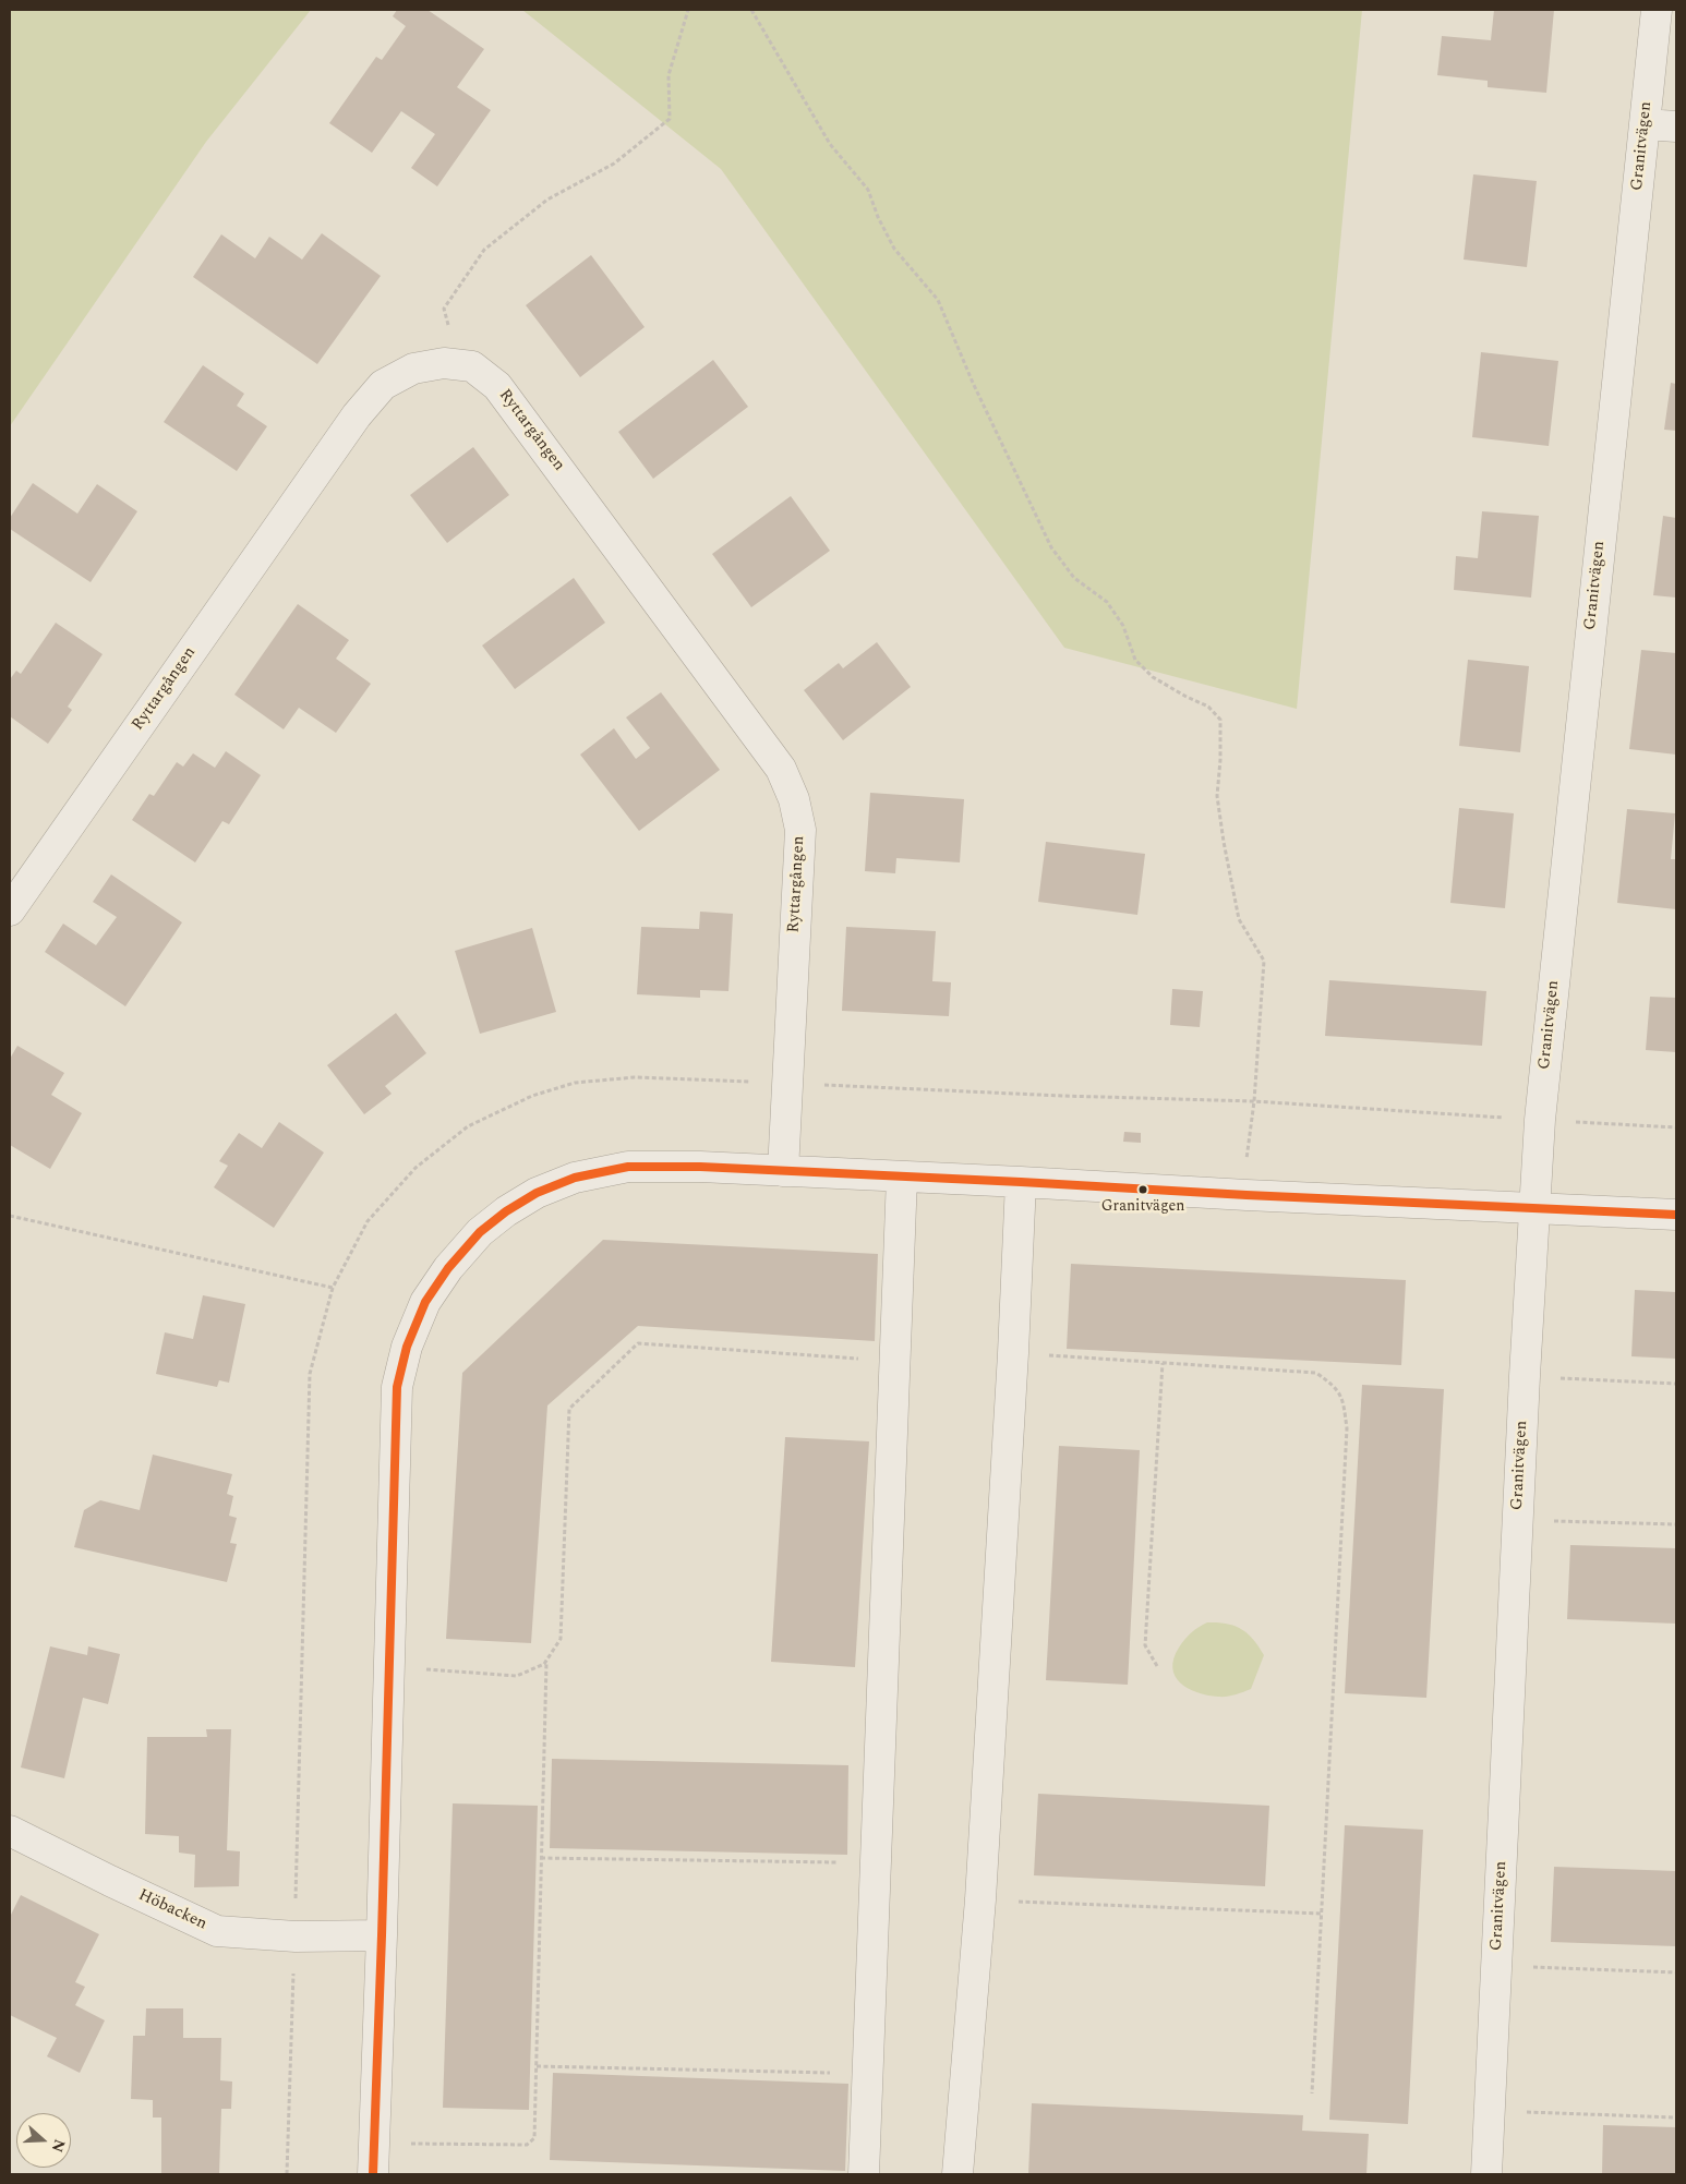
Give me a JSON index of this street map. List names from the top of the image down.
{
  "streets": {
    "street": ["Granitvägen", "Ryttargången", "Höbacken"]
  },
  "places": ["Granitvägen"],
  "north": "right"
}
